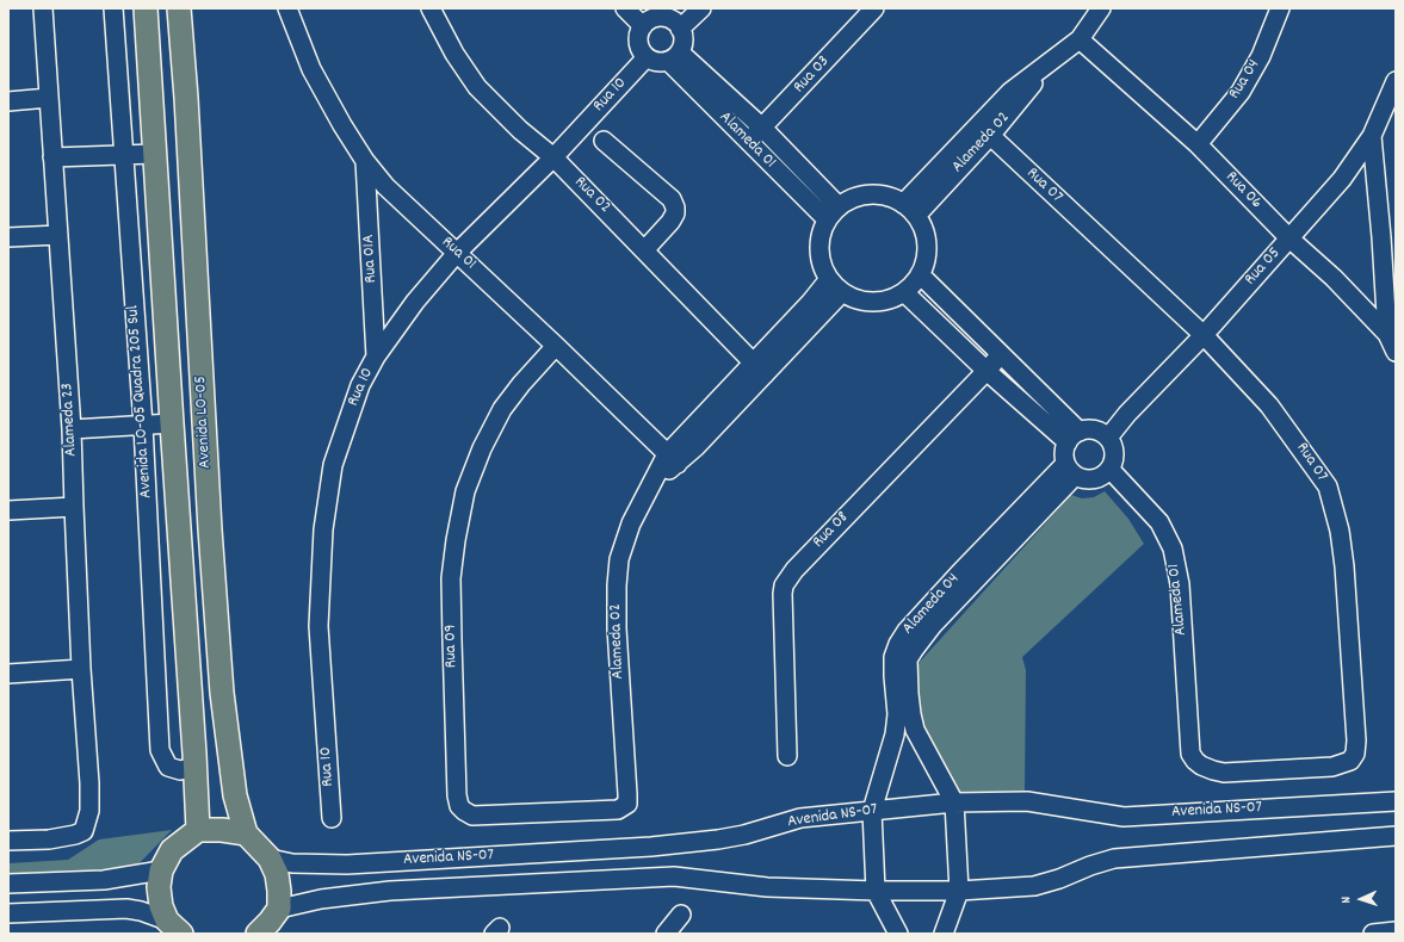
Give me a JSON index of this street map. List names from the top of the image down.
{
  "streets": {
    "main road": ["Avenida LO-05"],
    "street": [
      "Rua 03",
      "Rua 04",
      "Rua 10",
      "Alameda 01",
      "Alameda 02",
      "Rua 07",
      "Rua 06",
      "Rua 02",
      "Rua 01",
      "Rua 01A",
      "Rua 05",
      "Avenida LO-05 Quadra 205 Sul",
      "Alameda 23",
      "Rua 08",
      "Alameda 04",
      "Rua 09",
      "Avenida NS-07"
    ]
  },
  "crossings": [
    ["Rua 03", "Alameda 01"],
    ["Rua 04", "Rua 06"],
    ["Rua 10", "Alameda 01"],
    ["Rua 10", "Rua 02"],
    ["Rua 10", "Rua 01"],
    ["Rua 10", "Rua 01A"],
    ["Alameda 01", "Alameda 02"],
    ["Alameda 01", "Rua 07"],
    ["Alameda 01", "Rua 05"],
    ["Alameda 01", "Alameda 04"],
    ["Alameda 02", "Rua 07"],
    ["Alameda 02", "Rua 06"],
    ["Alameda 02", "Rua 02"],
    ["Alameda 02", "Rua 01"],
    ["Alameda 02", "Rua 09"],
    ["Rua 07", "Rua 05"],
    ["Rua 06", "Rua 05"],
    ["Rua 01", "Rua 01A"],
    ["Rua 01", "Rua 09"],
    ["Rua 05", "Alameda 04"],
    ["Avenida LO-05 Quadra 205 Sul", "Avenida LO-05"],
    ["Alameda 04", "Avenida NS-07"]
  ],
  "north": "left"
}
